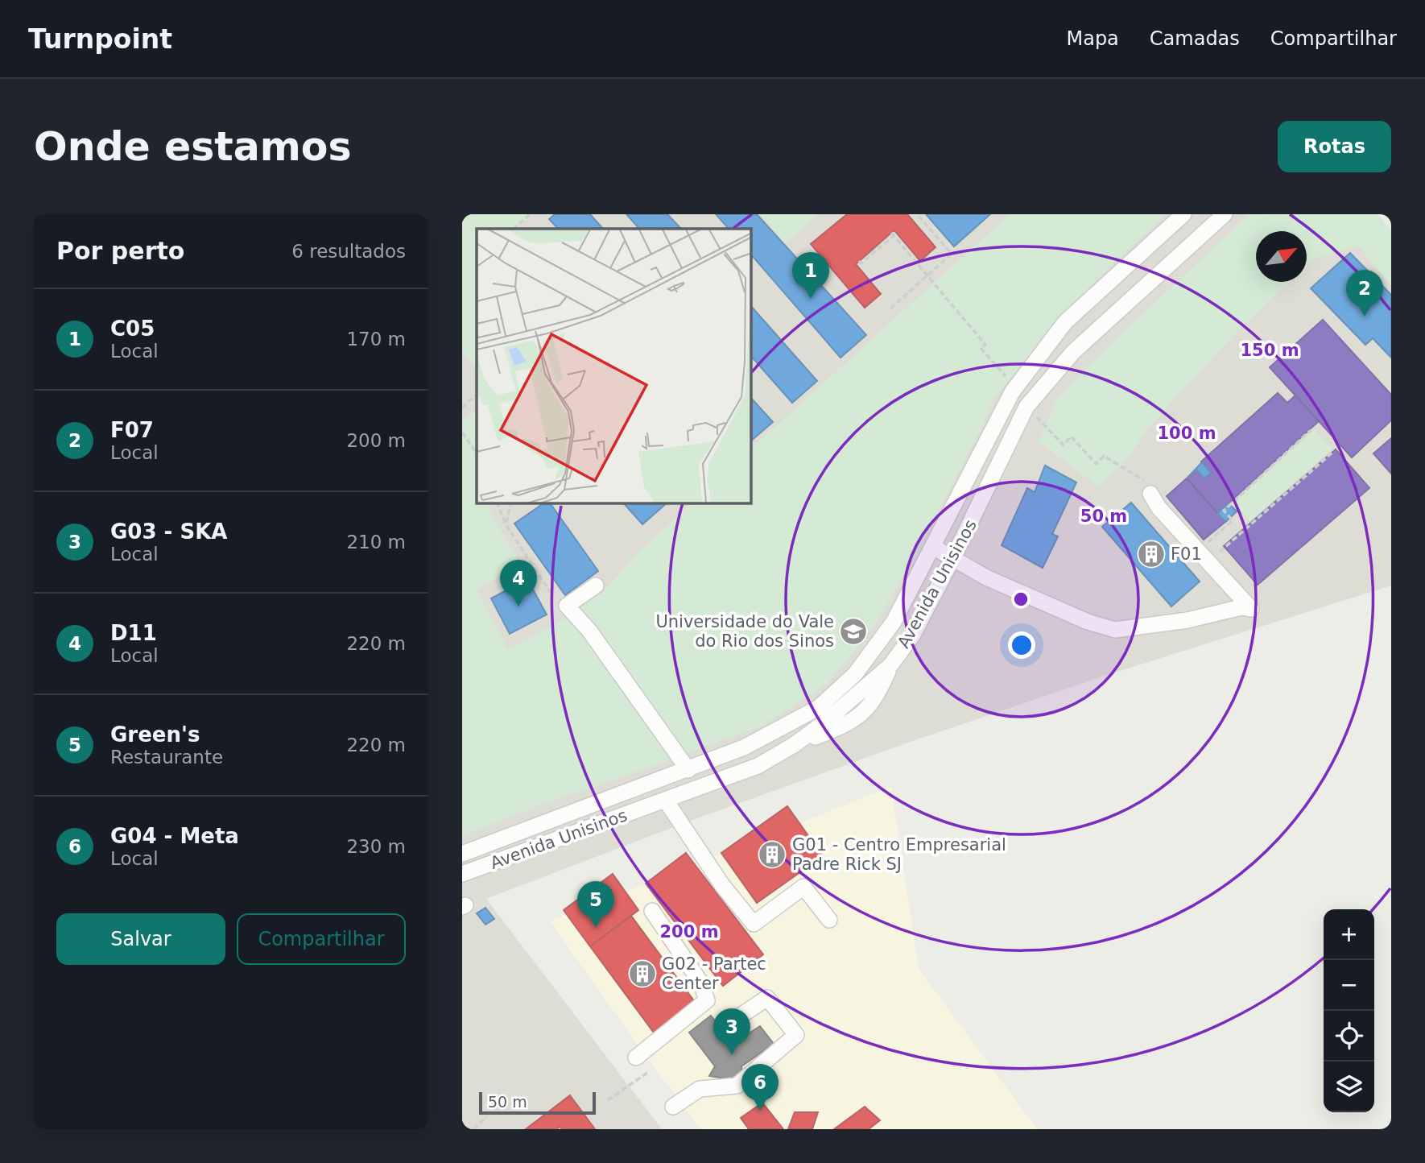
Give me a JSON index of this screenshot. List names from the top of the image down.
{
  "streets": {
    "lane": ["Avenida Unisinos"]
  },
  "places": {
    "building": ["F01", "G01 - Centro Empresarial Padre Rick SJ", "G02 - Partec Center"],
    "school or university": ["Universidade do Vale do Rio dos Sinos"]
  },
  "scale_bar": "50 m",
  "north": "top right",
  "page": {
    "header": "Turnpoint",
    "nav": ["Mapa", "Camadas", "Compartilhar"],
    "buttons": [
      "Rotas",
      ["Salvar", "Compartilhar"]
    ],
    "title": "Onde estamos",
    "heading": ["Por perto", "6 resultados"],
    "pins": [
      "1",
      "2",
      "4",
      "5",
      "3",
      "6"
    ],
    "list": [
      {
        "mark": "1",
        "name": "C05",
        "note": "Local",
        "value": "170 m"
      },
      {
        "mark": "2",
        "name": "F07",
        "note": "Local",
        "value": "200 m"
      },
      {
        "mark": "3",
        "name": "G03 - SKA",
        "note": "Local",
        "value": "210 m"
      },
      {
        "mark": "4",
        "name": "D11",
        "note": "Local",
        "value": "220 m"
      },
      {
        "mark": "5",
        "name": "Green's",
        "note": "Restaurante",
        "value": "220 m"
      },
      {
        "mark": "6",
        "name": "G04 - Meta",
        "note": "Local",
        "value": "230 m"
      }
    ],
    "map_buttons": ["+", "−"],
    "scale": "50 m"
  },
  "rings": [
    "150 m",
    "100 m",
    "50 m",
    "200 m"
  ]
}
